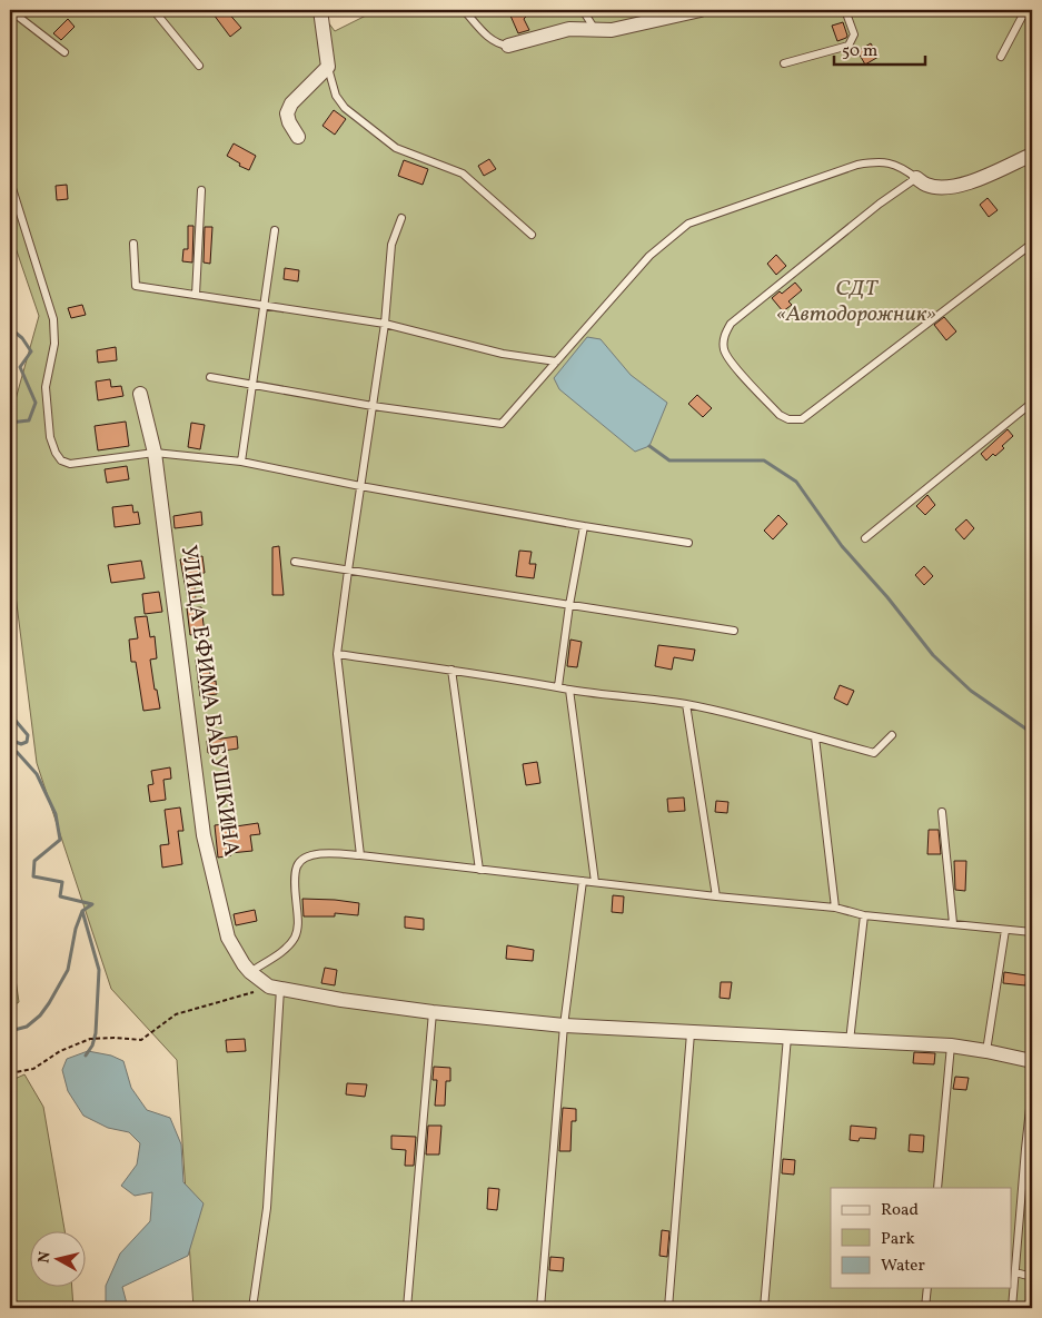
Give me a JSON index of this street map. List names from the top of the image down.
{
  "streets": {
    "street": ["УЛИЦА ЕФИМА БАБУШКИНА"]
  },
  "parks": ["СДТ «Автодорожник»"],
  "legend": ["Road", "Park", "Water"],
  "scale_bar": "50 m",
  "north": "left"
}
